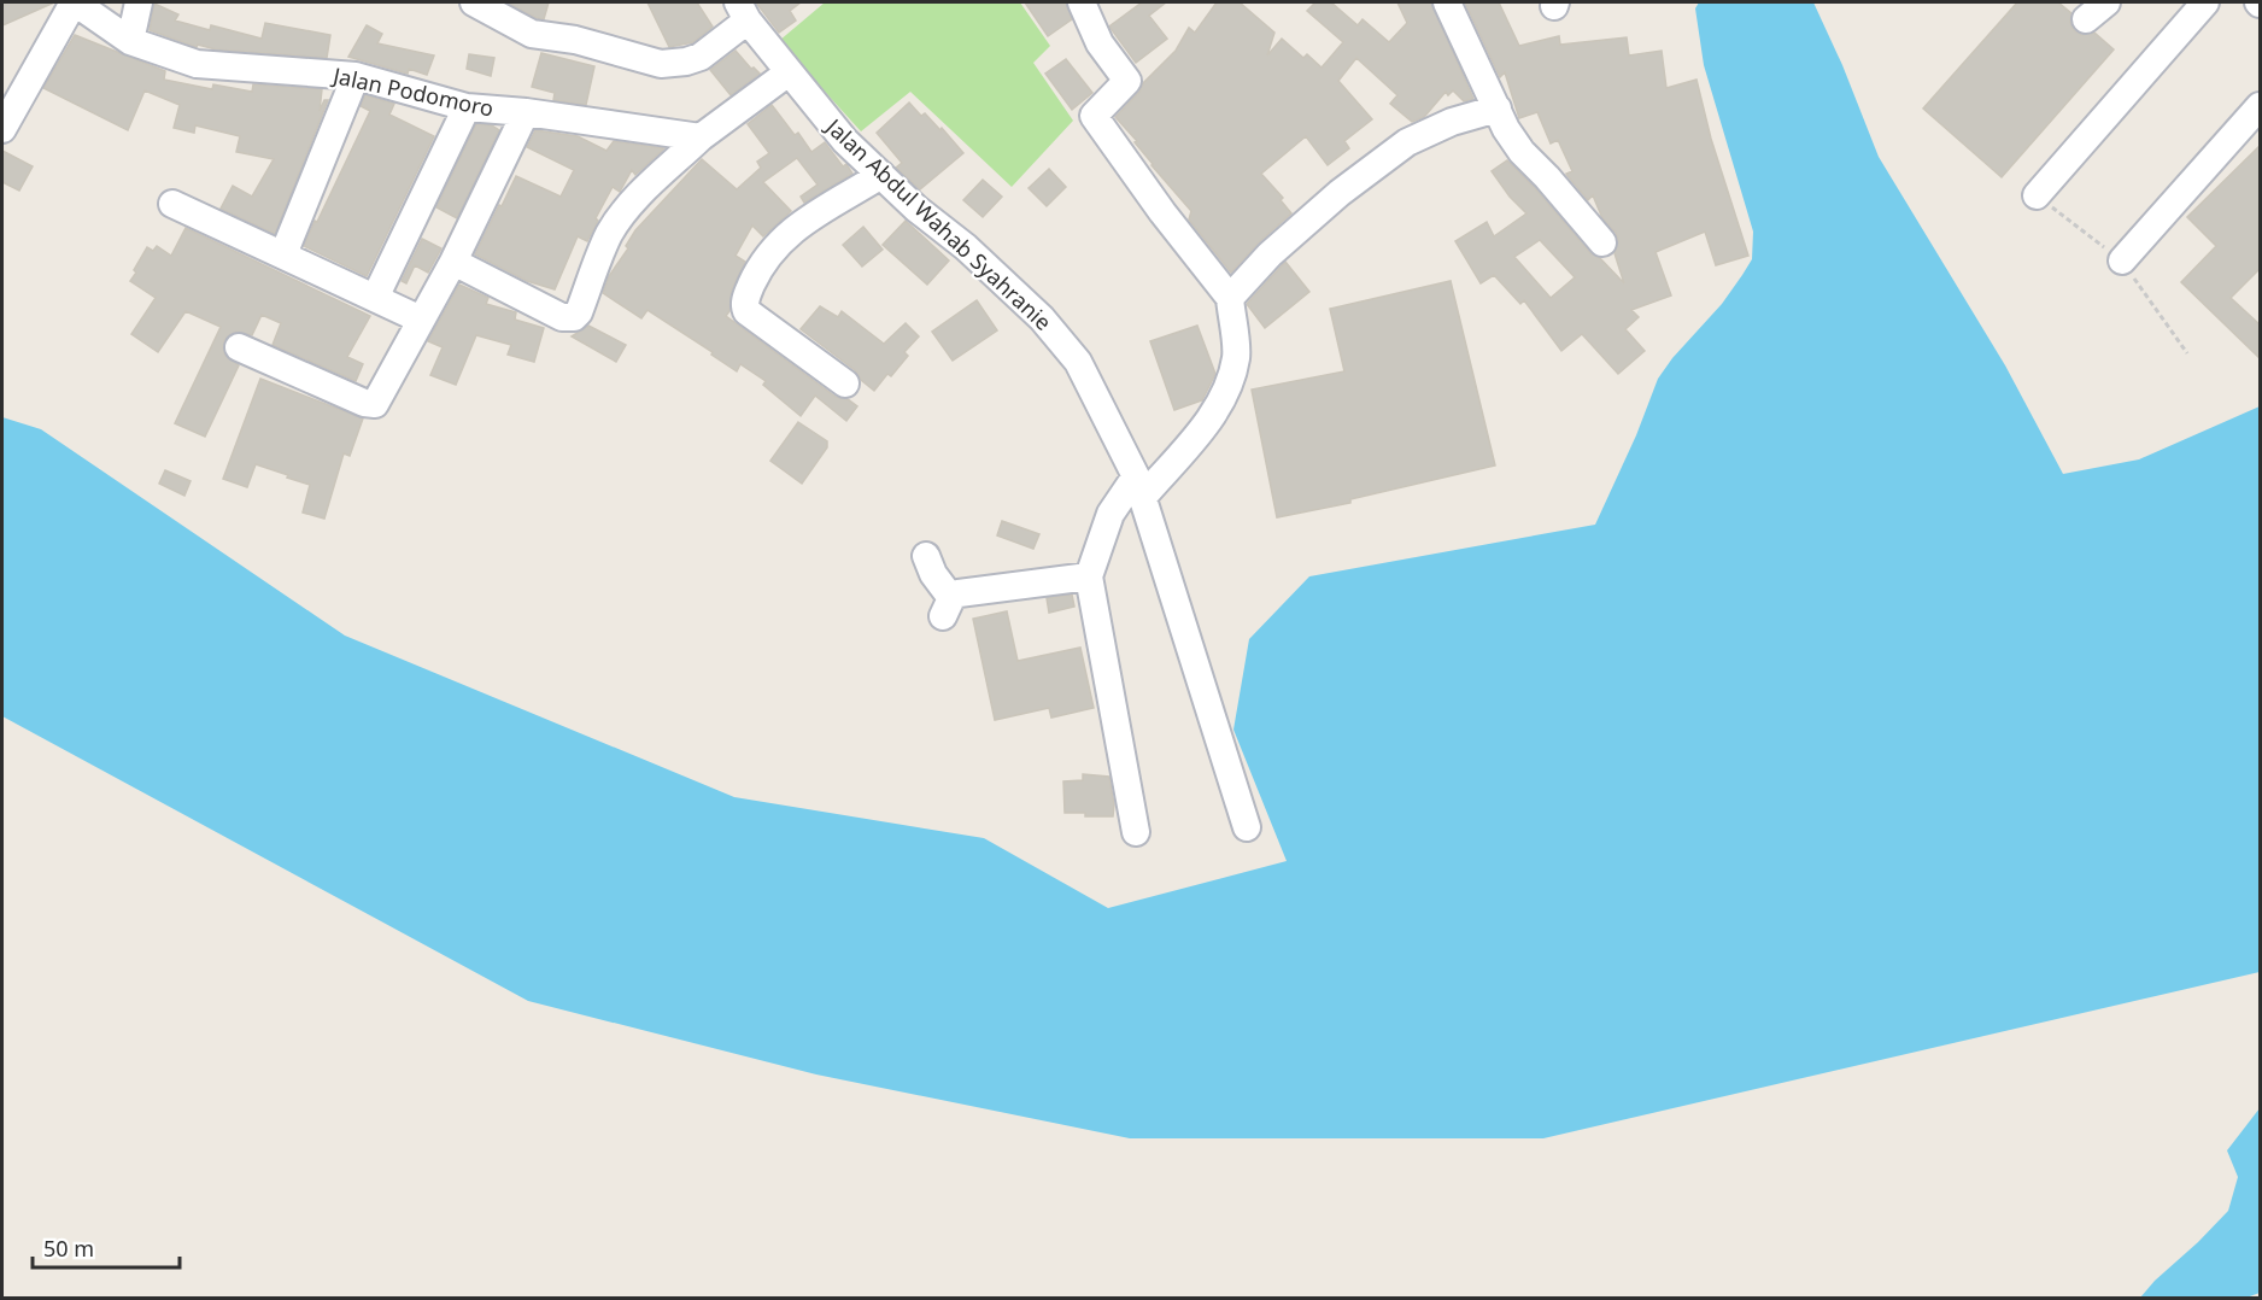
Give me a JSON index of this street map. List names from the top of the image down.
{
  "streets": {
    "street": ["Jalan Podomoro", "Jalan Abdul Wahab Syahranie"]
  },
  "scale_bar": "50 m"
}
